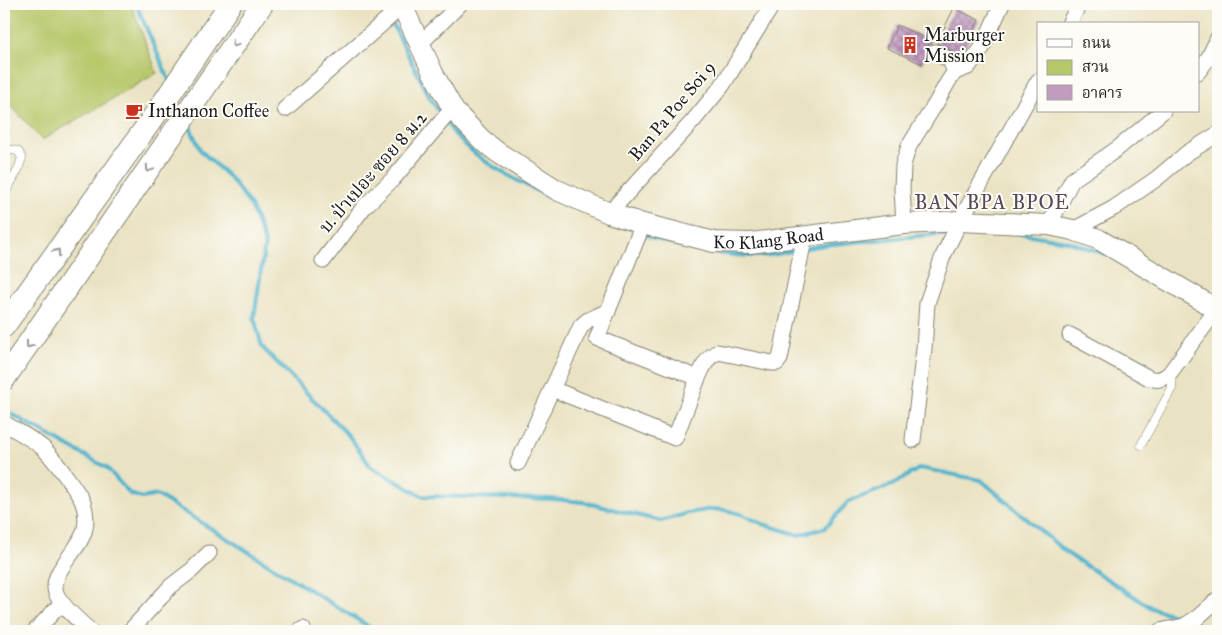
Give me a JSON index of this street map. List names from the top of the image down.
{
  "streets": {
    "street": ["Ban Pa Poe Soi 9", "บ. ป่าเปอะ ซอย 8 ม.2", "Ko Klang Road"]
  },
  "crossings": [
    ["Ban Pa Poe Soi 9", "Ko Klang Road"],
    ["บ. ป่าเปอะ ซอย 8 ม.2", "Ko Klang Road"]
  ],
  "districts": ["BAN BPA BPOE"],
  "places": {
    "building": ["Marburger Mission"],
    "cafe": ["Inthanon Coffee"]
  },
  "legend": ["ถนน", "สวน", "อาคาร"]
}
